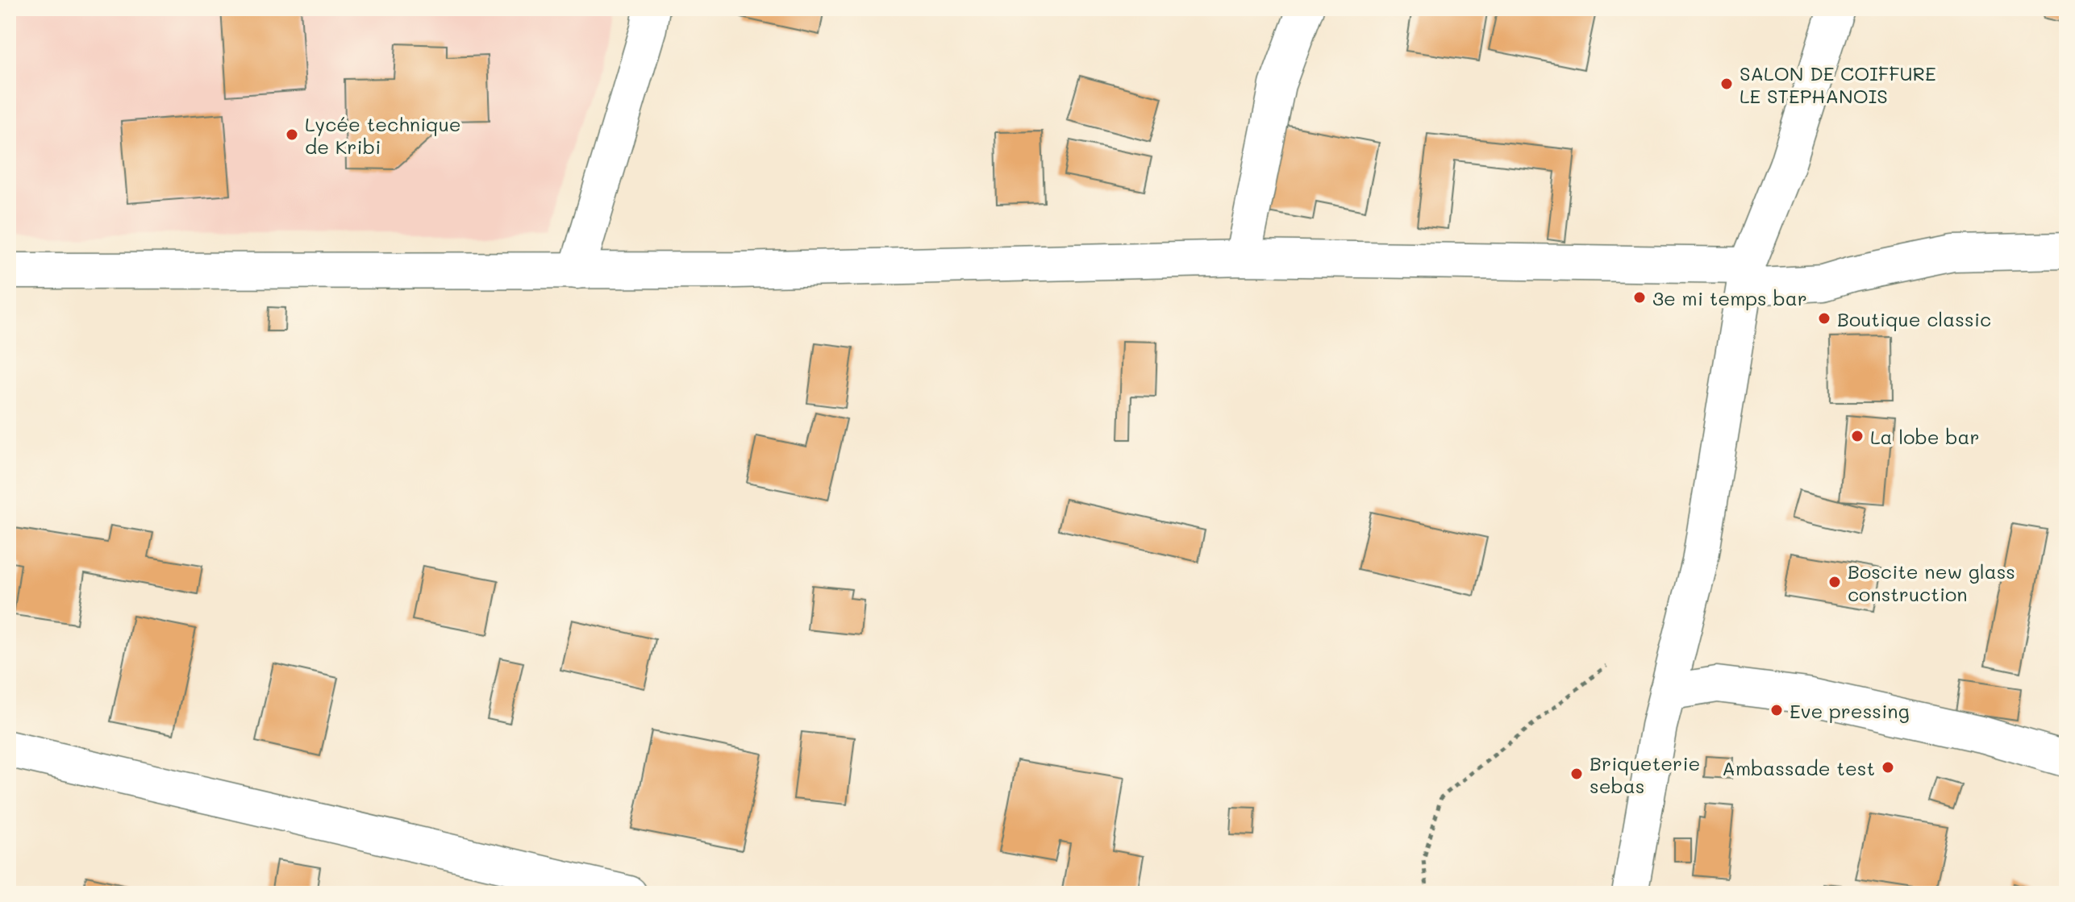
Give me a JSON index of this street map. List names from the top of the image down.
{
  "places": [
    "SALON DE COIFFURE LE STEPHANOIS",
    "Lycée technique de Kribi",
    "3e mi temps bar",
    "Boutique classic",
    "La lobe bar",
    "Boscite new glass construction",
    "Eve pressing",
    "Ambassade test",
    "Briqueterie sebas"
  ]
}
